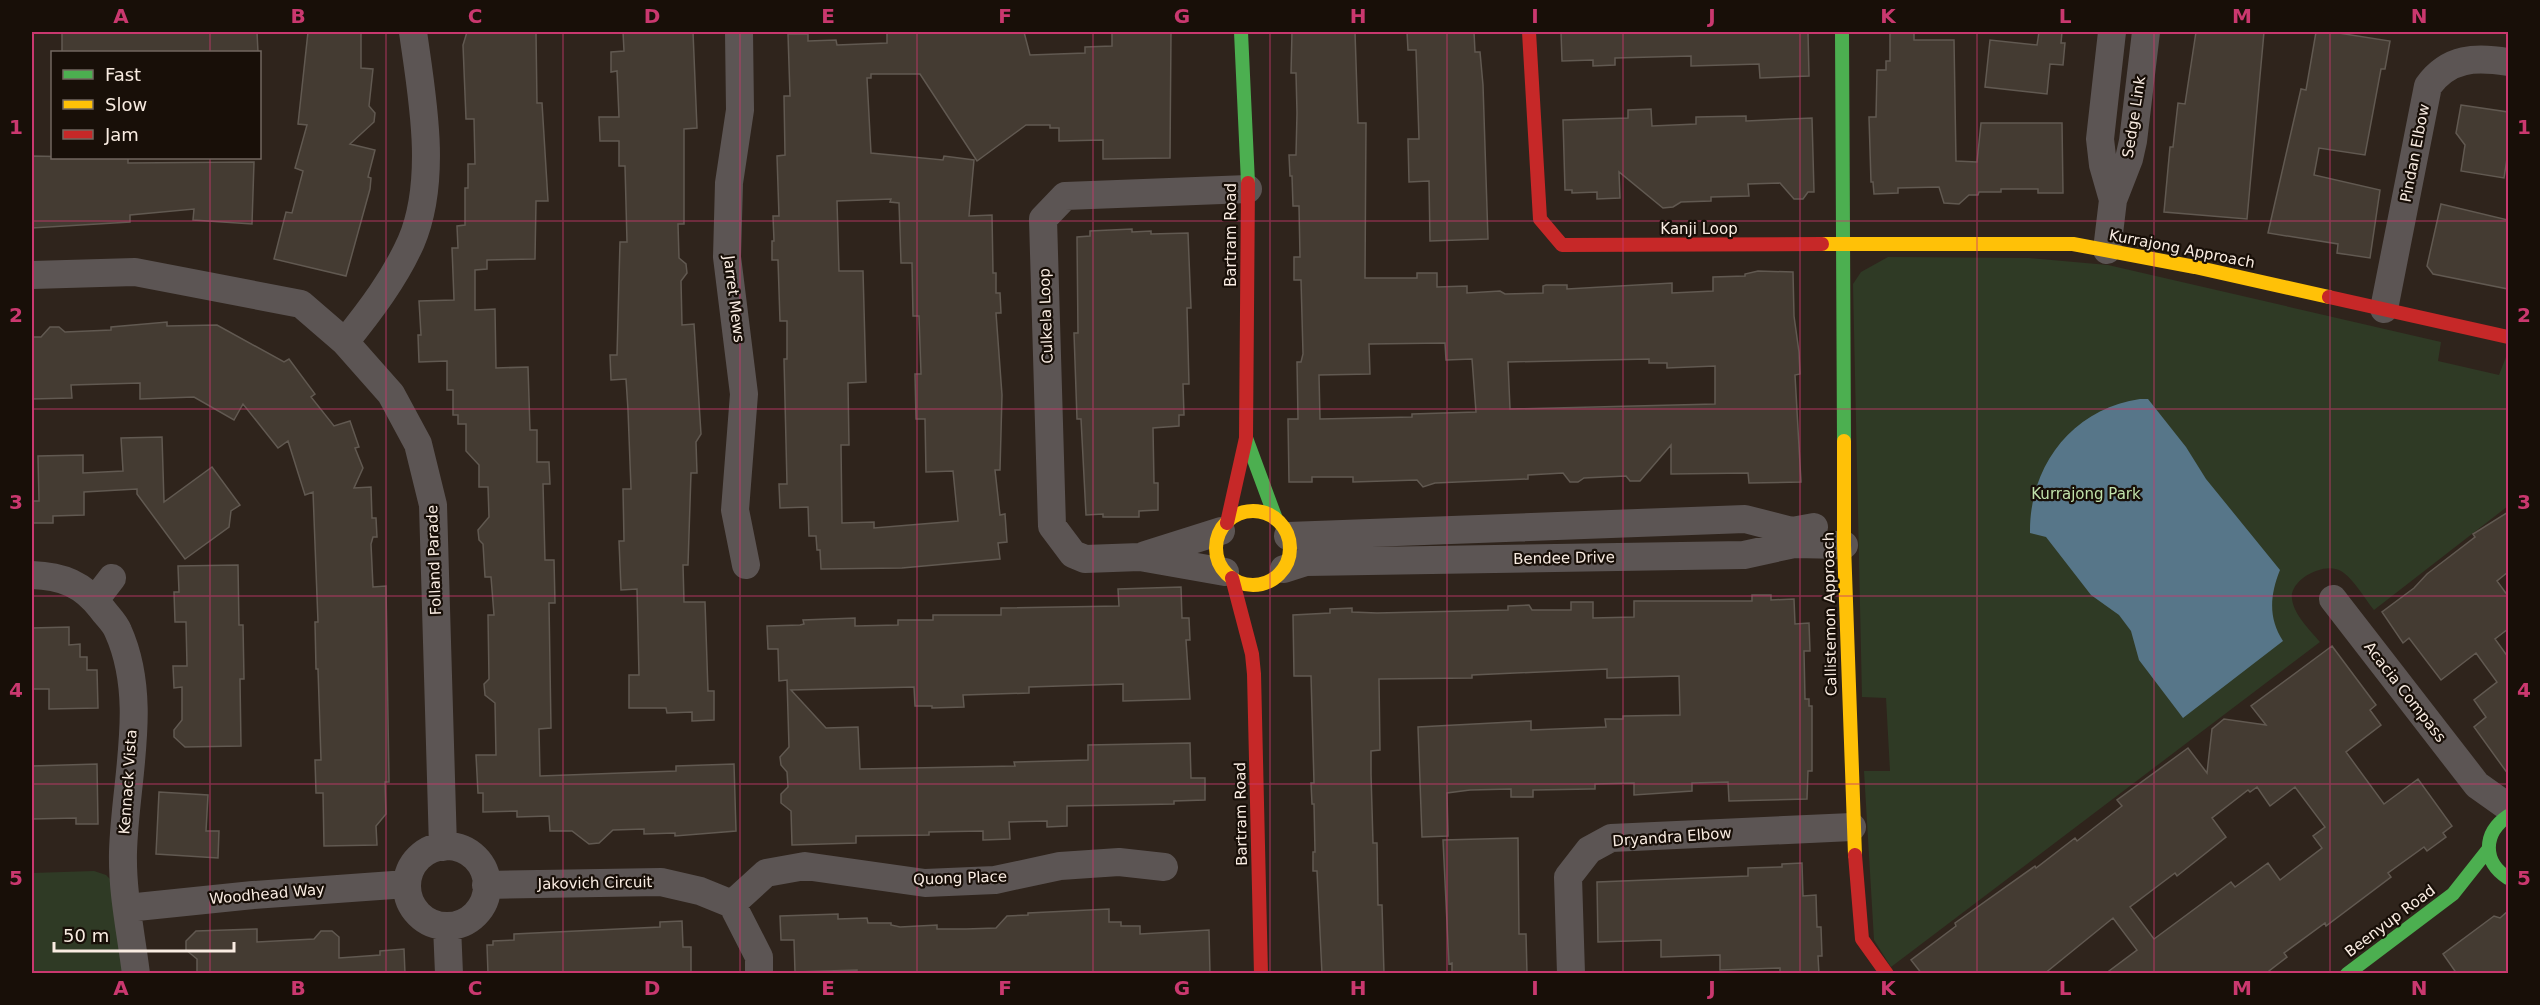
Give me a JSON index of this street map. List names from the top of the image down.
{
  "streets": {
    "street": [
      "Sedge Link",
      "Pindan Elbow",
      "Kanji Loop",
      "Bartram Road",
      "Kurrajong Approach",
      "Jarret Mews",
      "Culkela Loop",
      "Bendee Drive",
      "Folland Parade",
      "Callistemon Approach",
      "Acacia Compass",
      "Kennack Vista",
      "Dryandra Elbow",
      "Quong Place",
      "Jakovich Circuit",
      "Woodhead Way",
      "Beenyup Road"
    ]
  },
  "crossings": [
    ["Sedge Link", "Kurrajong Approach"],
    ["Pindan Elbow", "Kurrajong Approach"],
    ["Kanji Loop", "Kurrajong Approach"],
    ["Kanji Loop", "Callistemon Approach"],
    ["Bartram Road", "Culkela Loop"],
    ["Bartram Road", "Bendee Drive"],
    ["Kurrajong Approach", "Callistemon Approach"],
    ["Culkela Loop", "Bendee Drive"],
    ["Bendee Drive", "Callistemon Approach"],
    ["Folland Parade", "Jakovich Circuit"],
    ["Folland Parade", "Woodhead Way"],
    ["Callistemon Approach", "Dryandra Elbow"],
    ["Acacia Compass", "Beenyup Road"],
    ["Kennack Vista", "Woodhead Way"],
    ["Quong Place", "Jakovich Circuit"],
    ["Jakovich Circuit", "Woodhead Way"]
  ],
  "parks": ["Kurrajong Park"],
  "legend": ["Fast", "Slow", "Jam"],
  "scale_bar": "50 m",
  "grid": {
    "columns": [
      "A",
      "B",
      "C",
      "D",
      "E",
      "F",
      "G",
      "H",
      "I",
      "J",
      "K",
      "L",
      "M",
      "N"
    ],
    "rows": [
      "1",
      "2",
      "3",
      "4",
      "5"
    ]
  }
}
